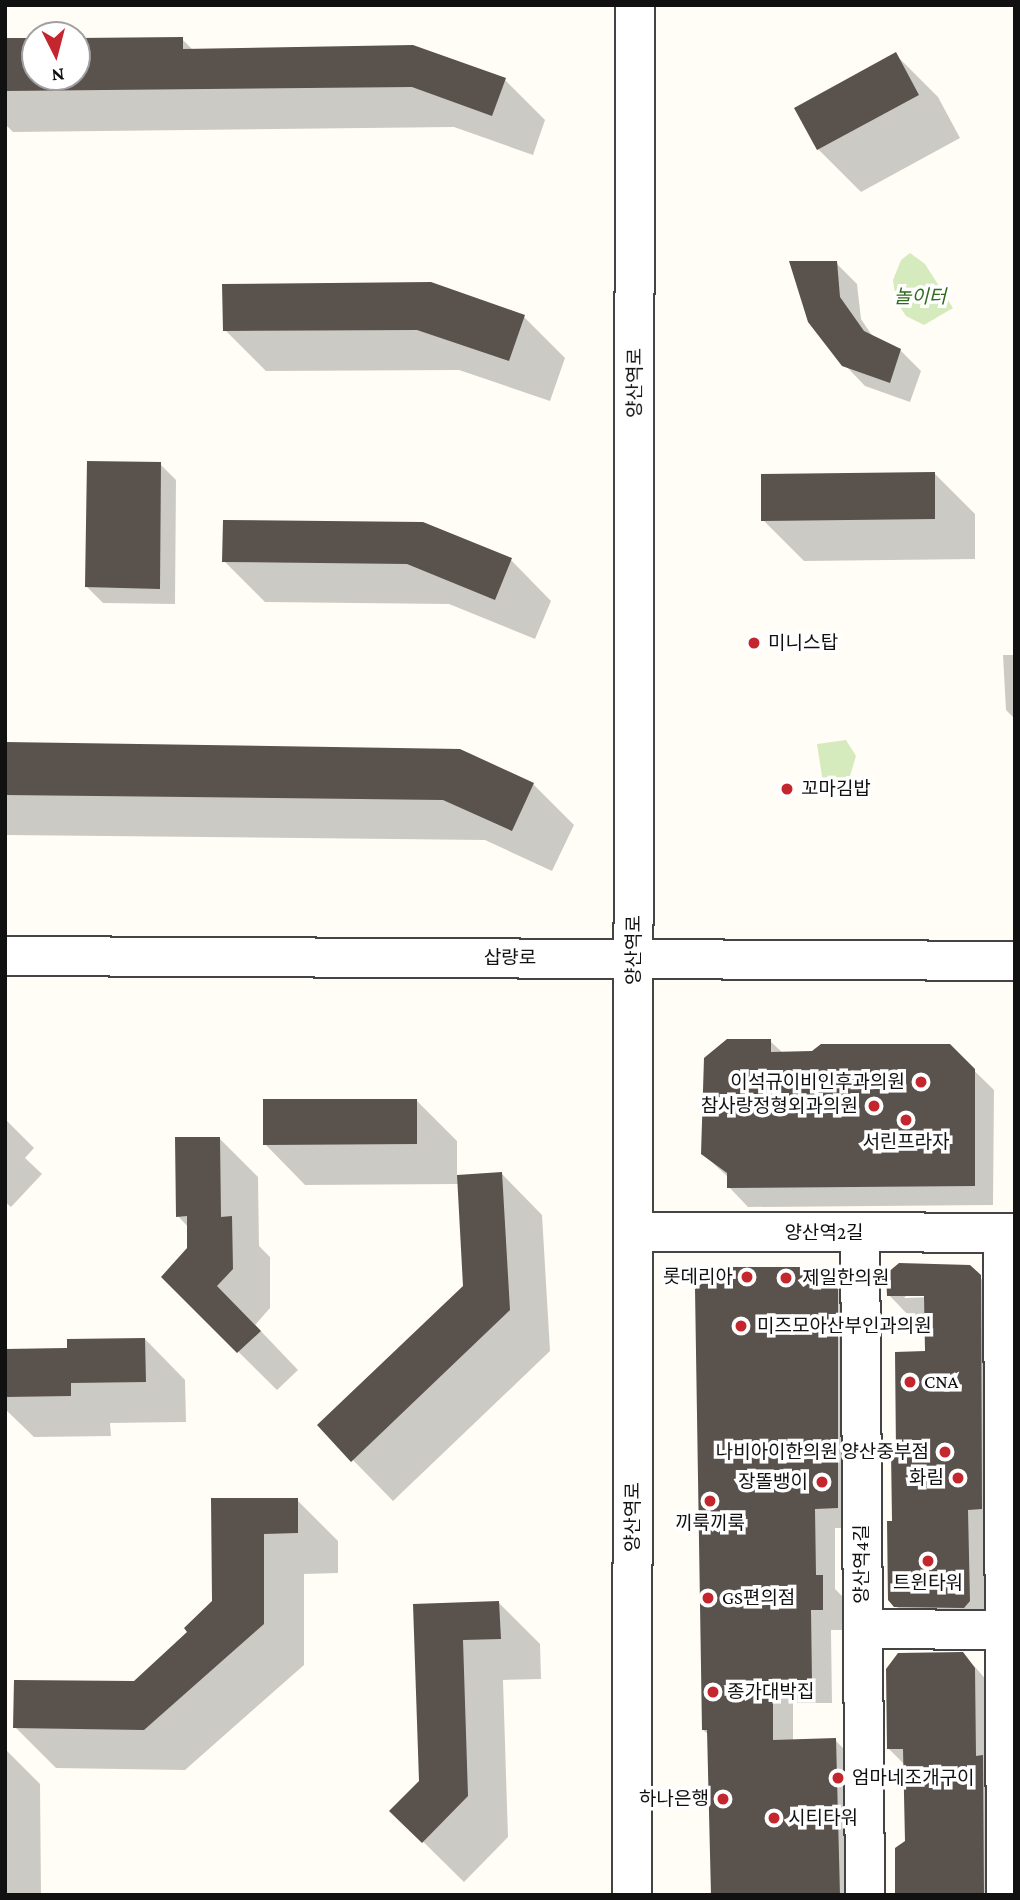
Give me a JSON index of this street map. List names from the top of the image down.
{
  "streets": {
    "street": [
      "양산역로",
      "삽량로",
      "양산역2길",
      "양산역4길"
    ]
  },
  "crossings": [
    ["양산역로", "삽량로"],
    ["양산역로", "양산역2길"],
    ["양산역2길", "양산역4길"]
  ],
  "parks": ["놀이터"],
  "places": [
    "미니스탑",
    "꼬마김밥",
    "이석규이비인후과의원",
    "참사랑정형외과의원",
    "서린프라자",
    "롯데리아",
    "제일한의원",
    "미즈모아산부인과의원",
    "CNA",
    "나비아이한의원 양산중부점",
    "화림",
    "장똘뱅이",
    "끼룩끼룩",
    "트윈타워",
    "GS편의점",
    "종가대박집",
    "엄마네조개구이",
    "하나은행",
    "시티타워"
  ],
  "north": "bottom"
}
